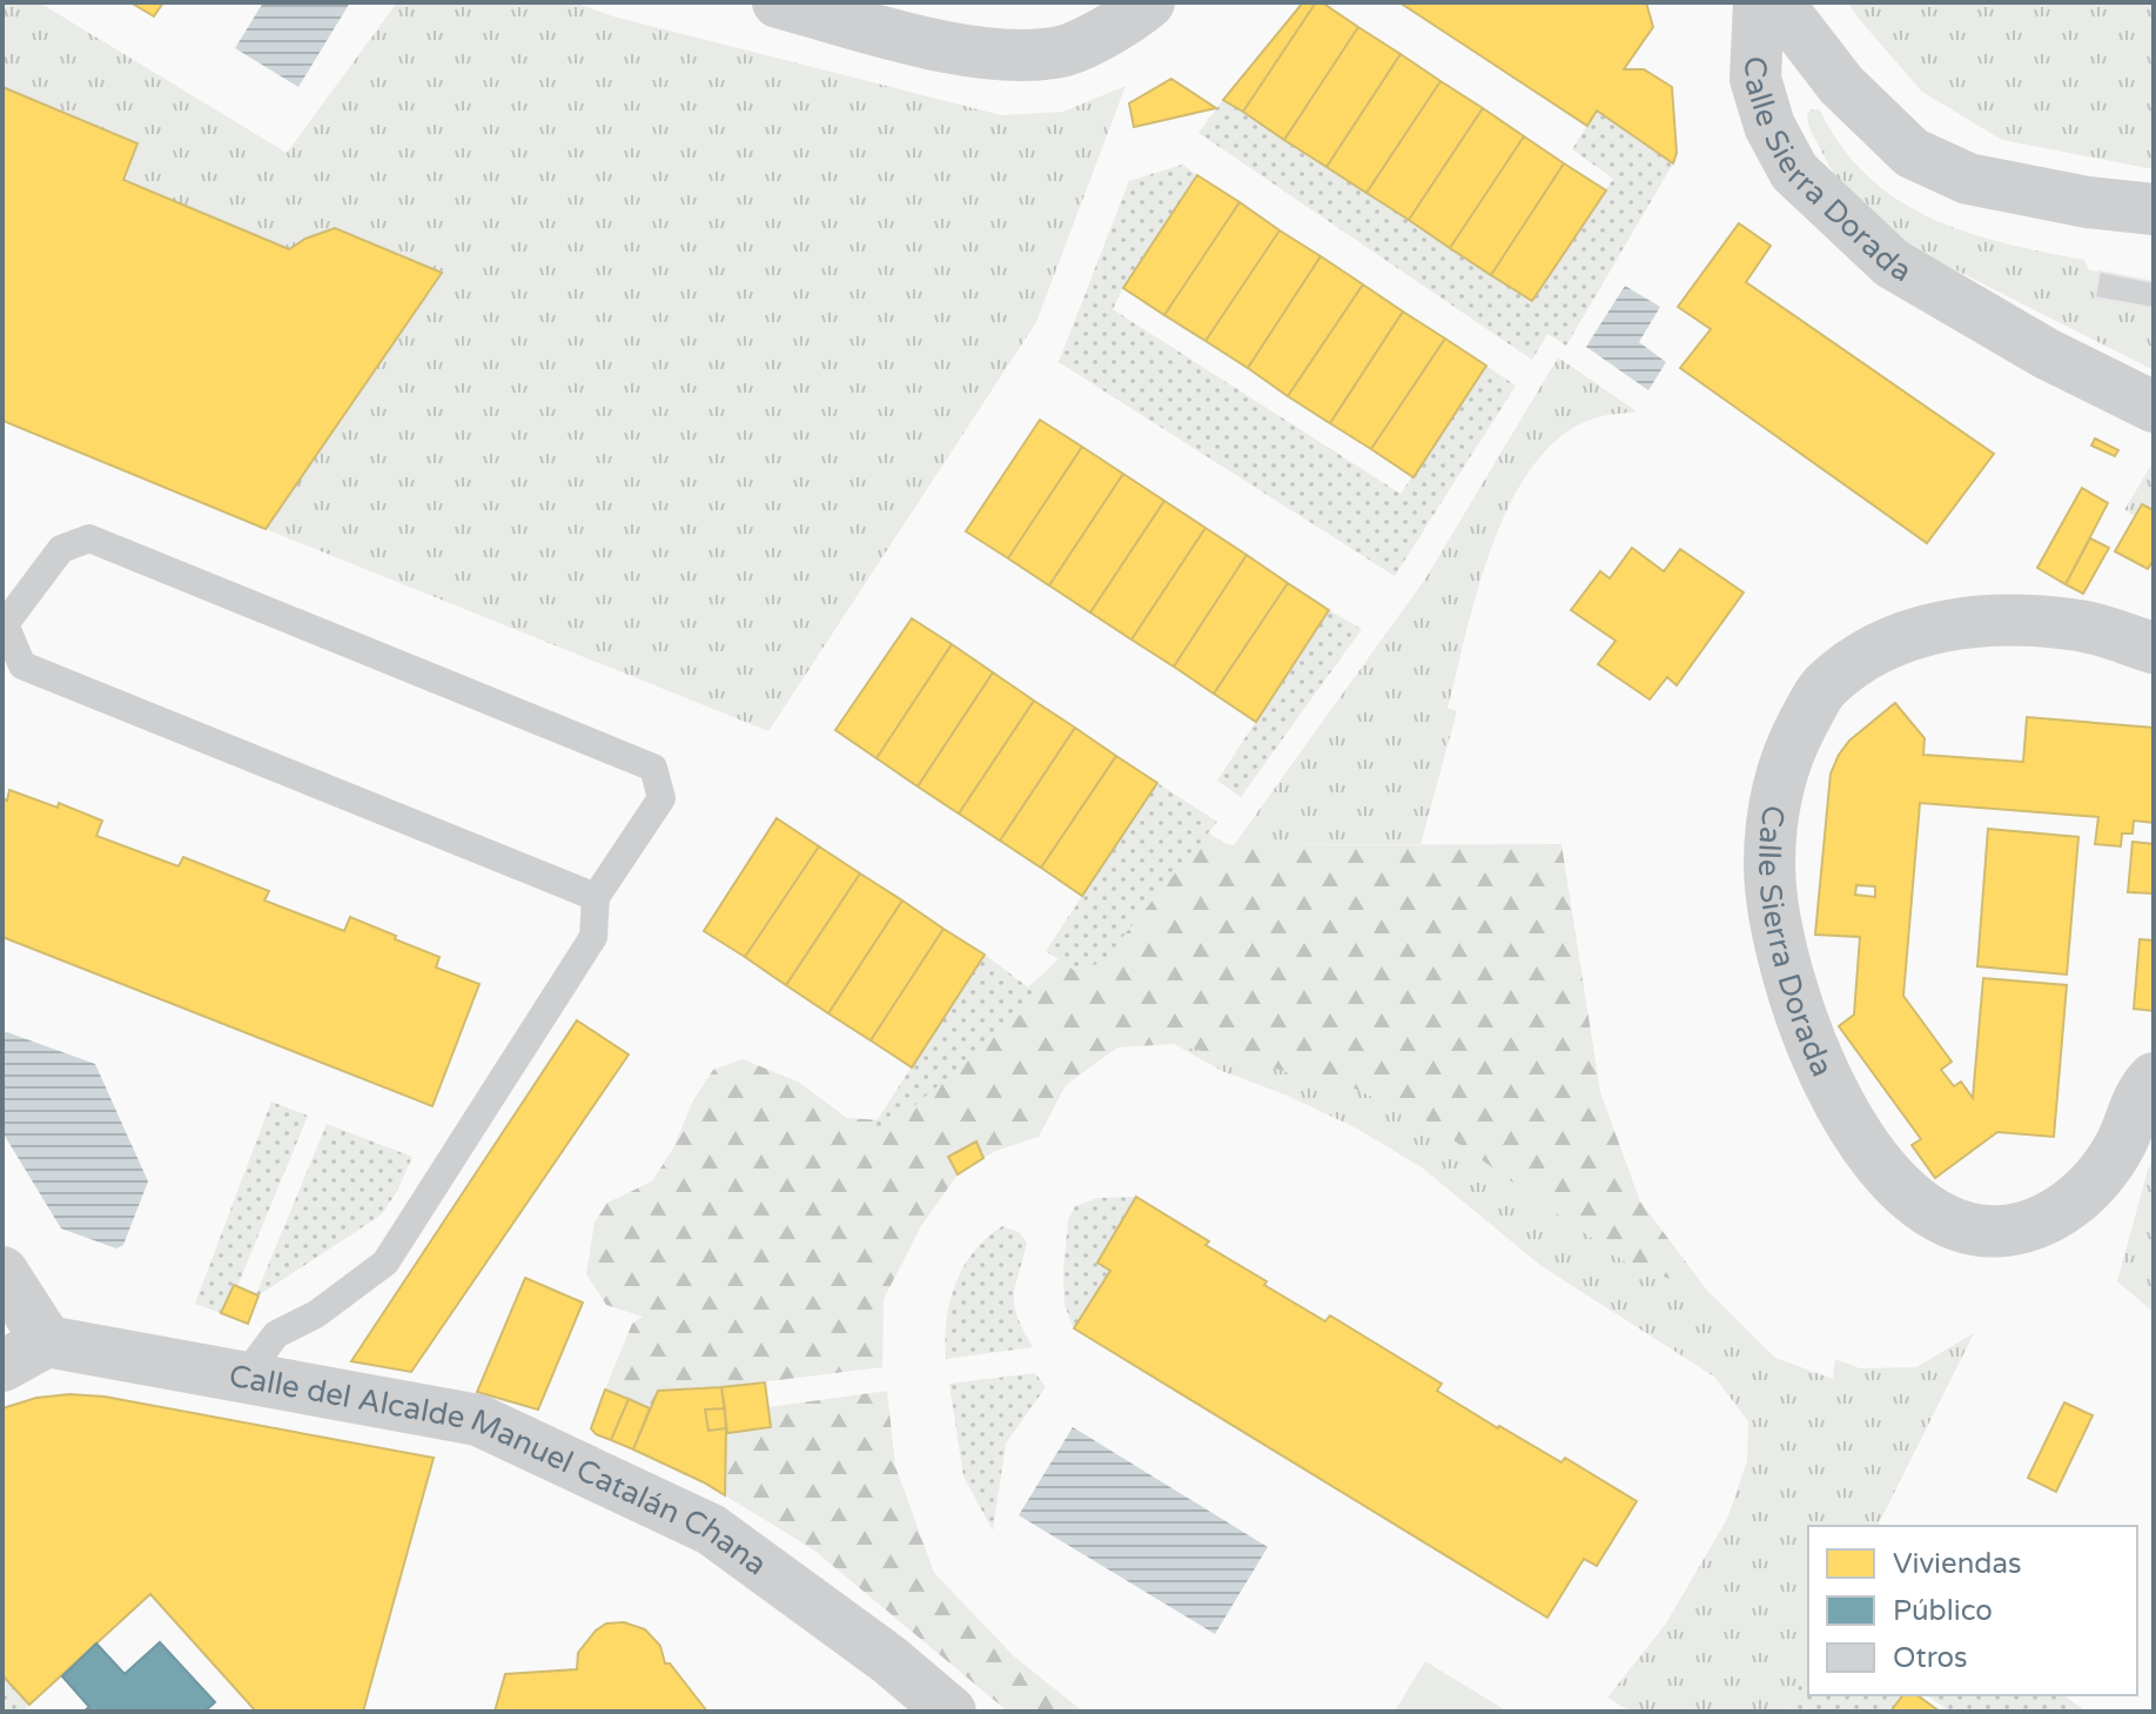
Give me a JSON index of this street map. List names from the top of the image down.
{
  "streets": {
    "street": ["Calle Sierra Dorada", "Calle del Alcalde Manuel Catalán Chana"]
  },
  "legend": ["Viviendas", "Público", "Otros"]
}
